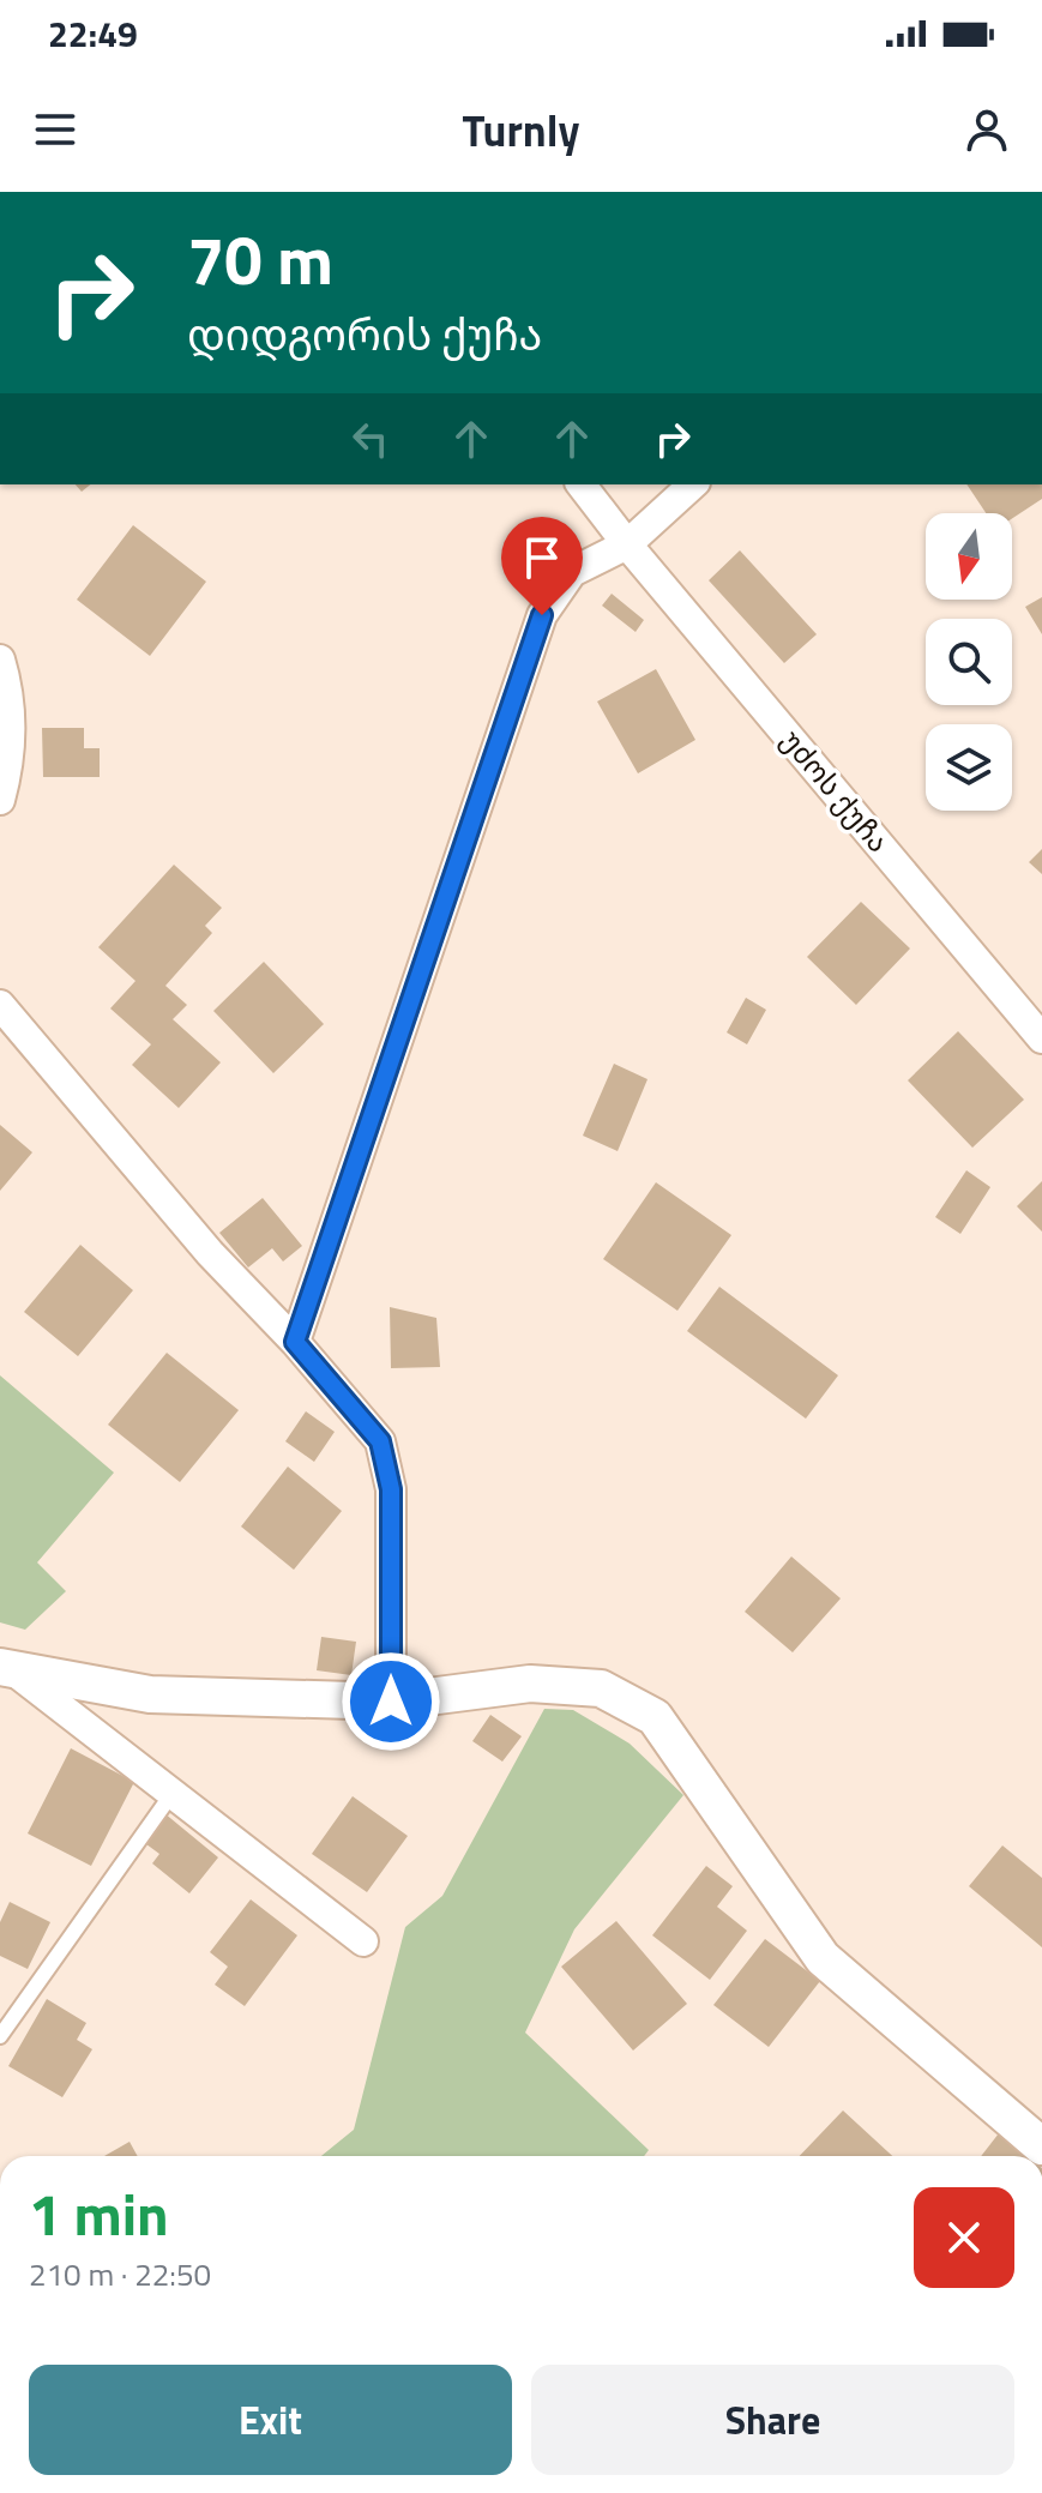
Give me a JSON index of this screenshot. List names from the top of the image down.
{
  "streets": {
    "street": ["უძოს ქუჩა"]
  },
  "north": "bottom",
  "page": {
    "status": "22:49",
    "header": "Turnly",
    "turn": ["70 m", "დიდგორის ქუჩა"],
    "heading": ["1 min", "210 m · 22:50"],
    "buttons": ["Exit", "Share"]
  }
}
